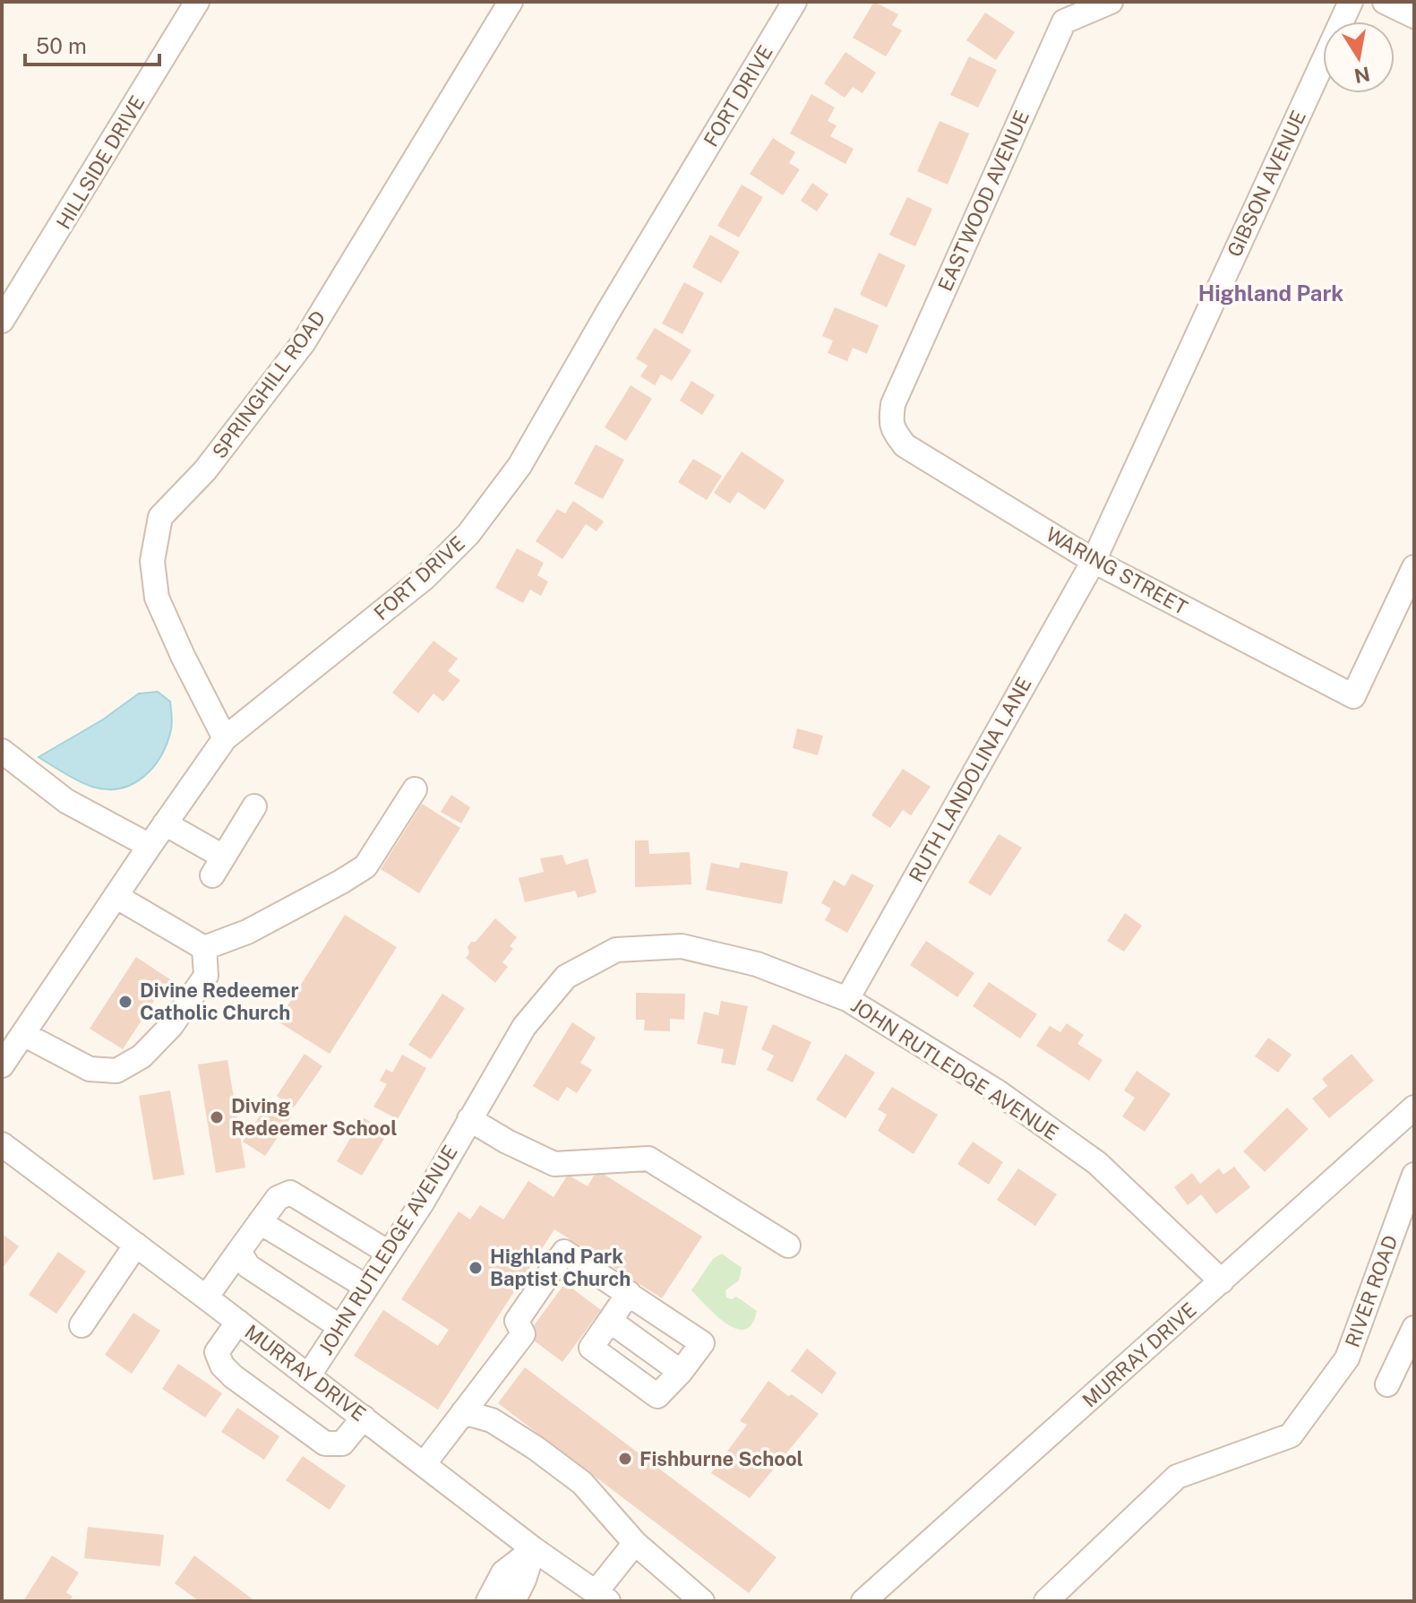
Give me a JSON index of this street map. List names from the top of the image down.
{
  "streets": {
    "street": [
      "FORT DRIVE",
      "HILLSIDE DRIVE",
      "GIBSON AVENUE",
      "EASTWOOD AVENUE",
      "SPRINGHILL ROAD",
      "WARING STREET",
      "RUTH LANDOLINA LANE",
      "JOHN RUTLEDGE AVENUE",
      "RIVER ROAD",
      "MURRAY DRIVE"
    ]
  },
  "crossings": [
    ["FORT DRIVE", "SPRINGHILL ROAD"],
    ["GIBSON AVENUE", "WARING STREET"],
    ["GIBSON AVENUE", "RUTH LANDOLINA LANE"],
    ["EASTWOOD AVENUE", "WARING STREET"],
    ["WARING STREET", "RUTH LANDOLINA LANE"],
    ["RUTH LANDOLINA LANE", "JOHN RUTLEDGE AVENUE"],
    ["JOHN RUTLEDGE AVENUE", "MURRAY DRIVE"]
  ],
  "districts": ["Highland Park"],
  "places": [
    "Divine Redeemer Catholic Church",
    "Diving Redeemer School",
    "Highland Park Baptist Church",
    "Fishburne School"
  ],
  "scale_bar": "50 m",
  "north": "bottom"
}
